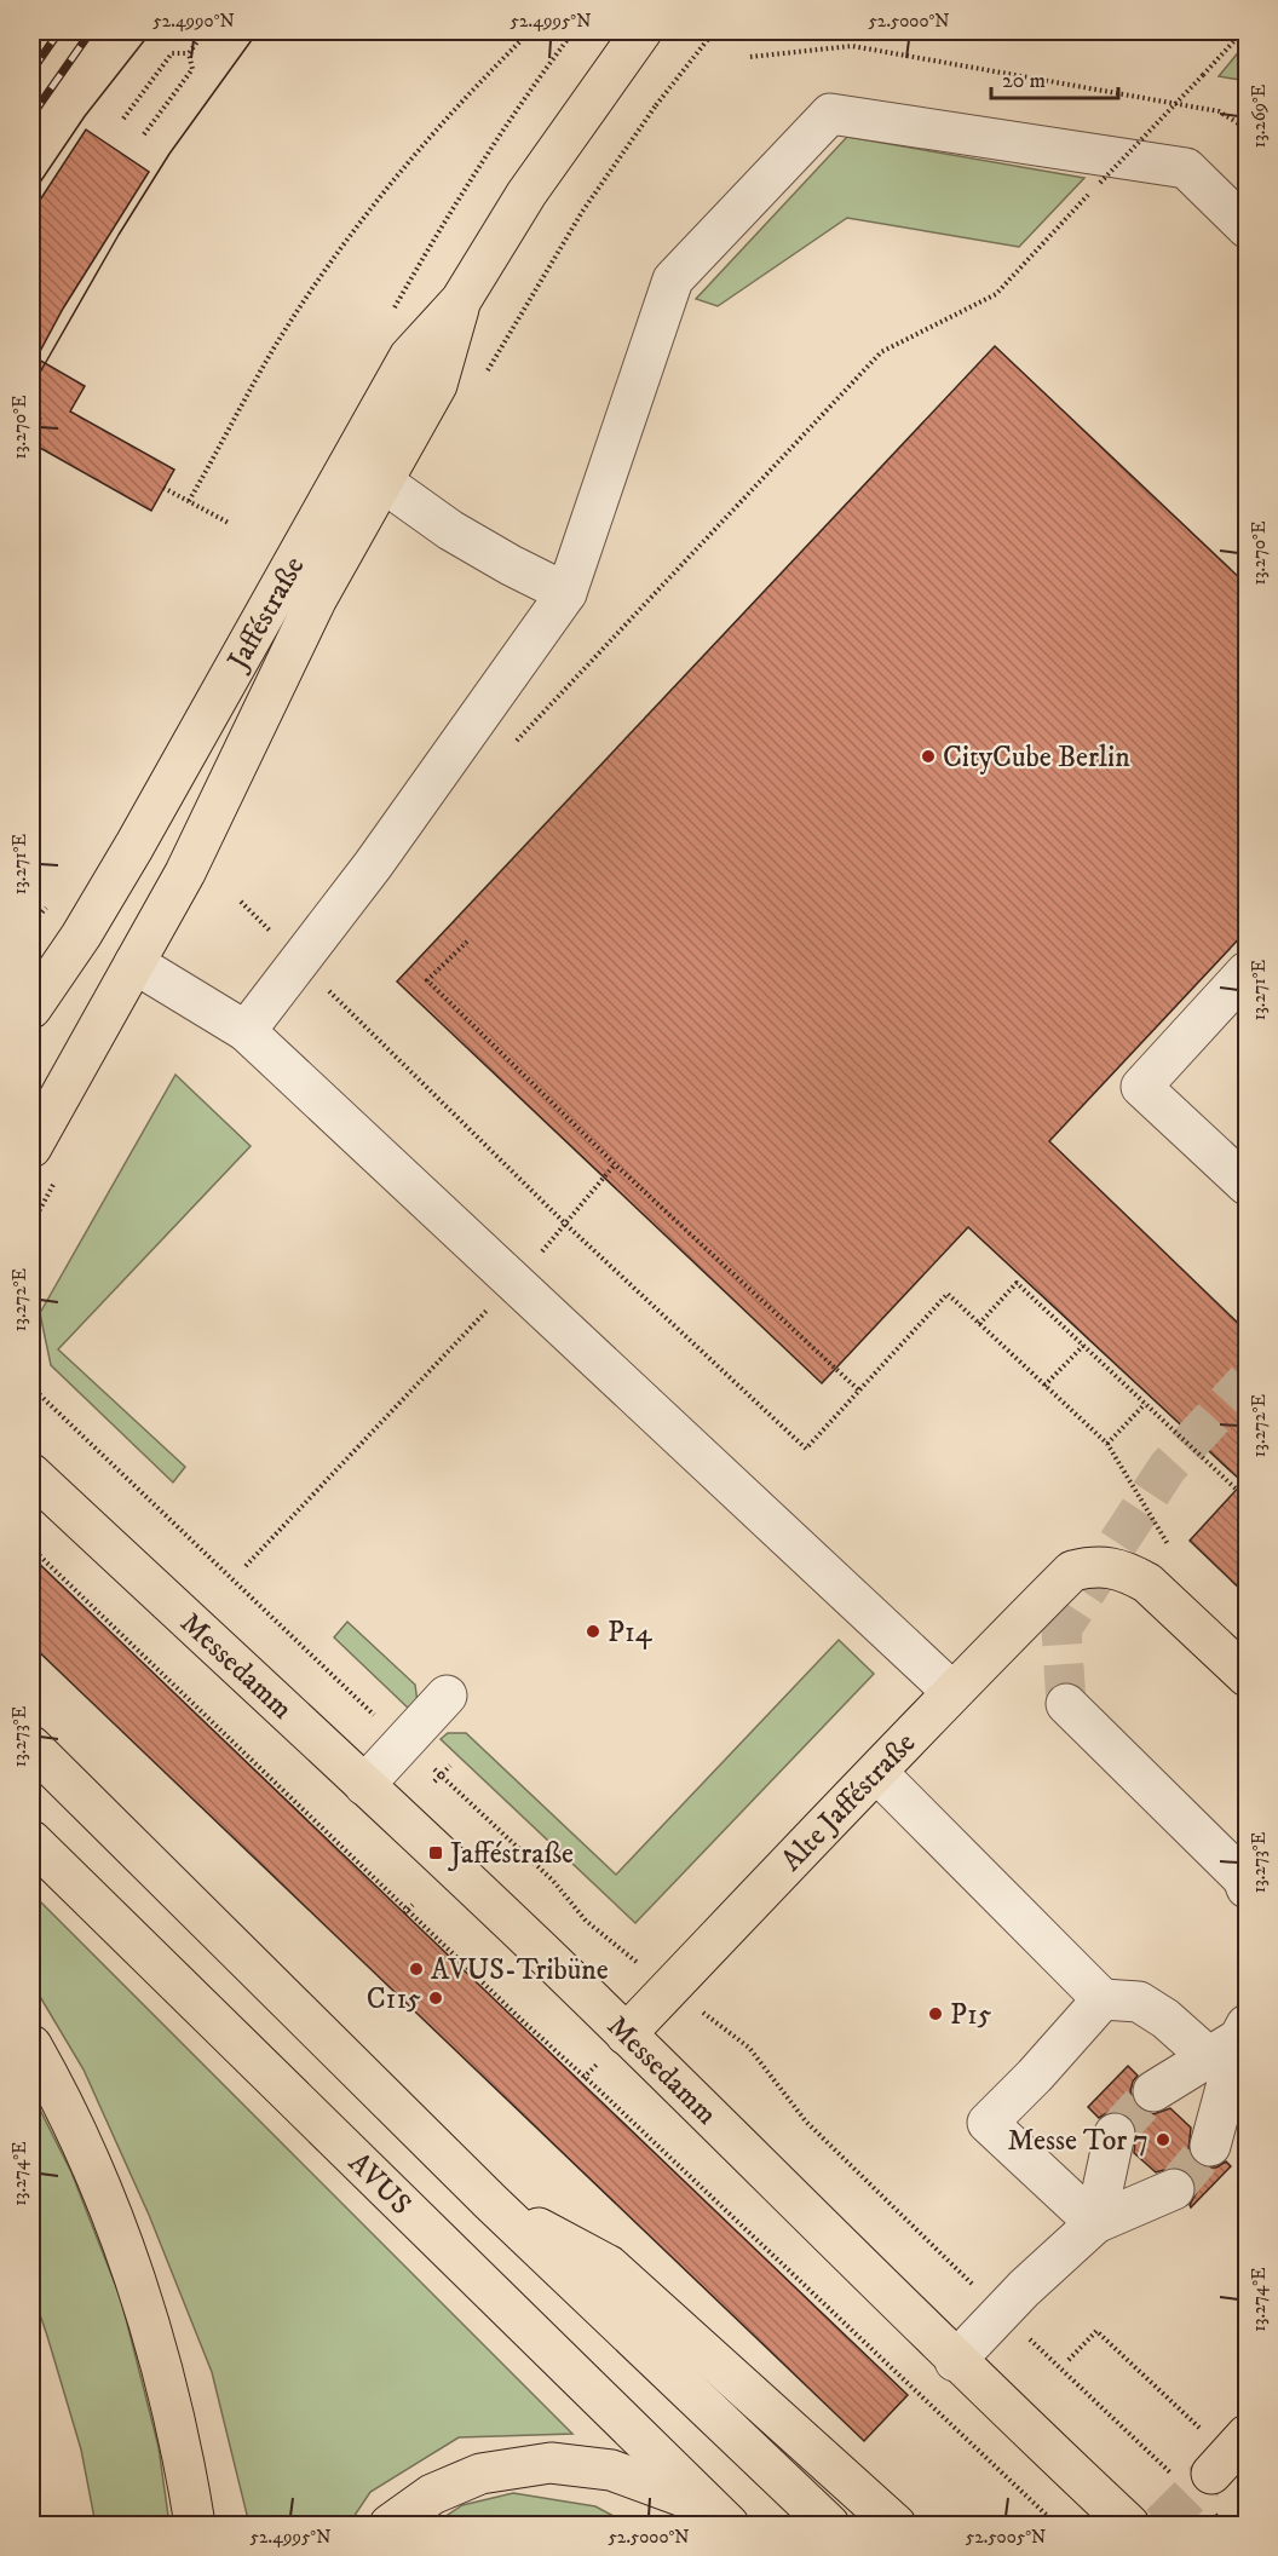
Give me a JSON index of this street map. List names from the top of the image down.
{
  "streets": {
    "main road": [
      "Jafféstraße",
      "Messedamm",
      "Alte Jafféstraße",
      "AVUS"
    ]
  },
  "crossings": [
    ["Messedamm", "Alte Jafféstraße"]
  ],
  "places": {
    "other": [
      "CityCube Berlin",
      "P14",
      "AVUS-Tribüne",
      "C115",
      "P15",
      "Messe Tor 7"
    ],
    "transit": ["Jafféstraße"]
  },
  "scale_bar": "20 m",
  "coordinates": [
    "52.4990°N",
    "52.4995°N",
    "52.5000°N",
    "13.269°E",
    "13.270°E",
    "13.271°E",
    "13.272°E",
    "13.273°E",
    "13.274°E",
    "52.5005°N"
  ]
}
